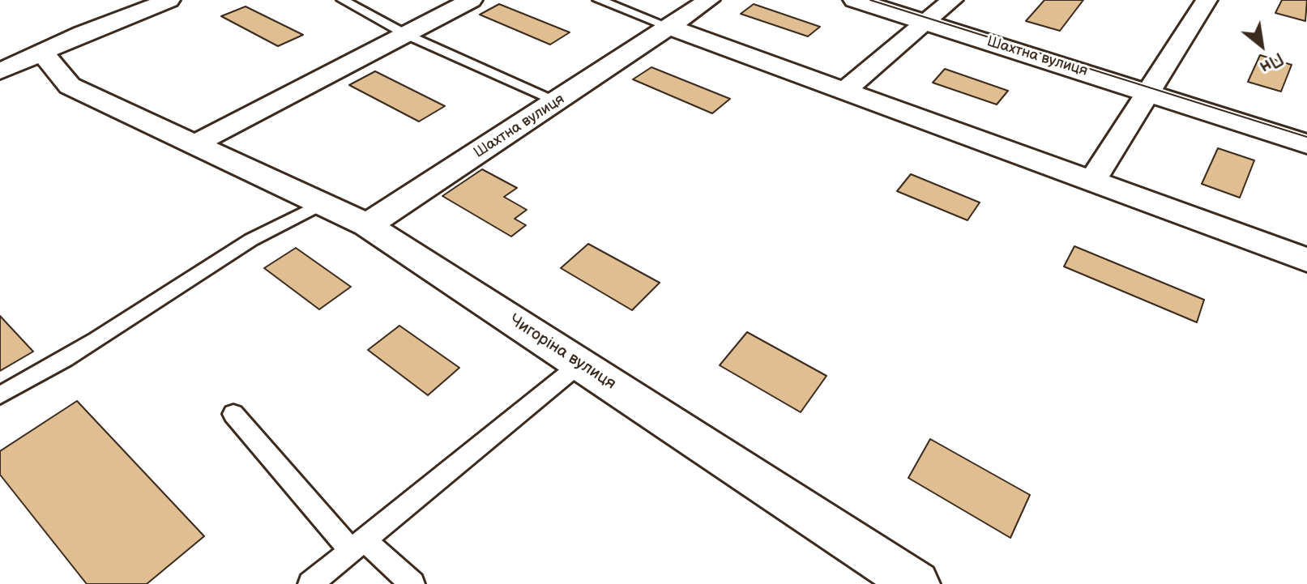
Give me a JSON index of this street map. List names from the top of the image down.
{
  "streets": {
    "main road": ["Шахтна вулиця"],
    "street": ["Чигоріна вулиця"]
  },
  "crossings": [
    ["Шахтна вулиця", "Чигоріна вулиця"]
  ],
  "north": "bottom right"
}
